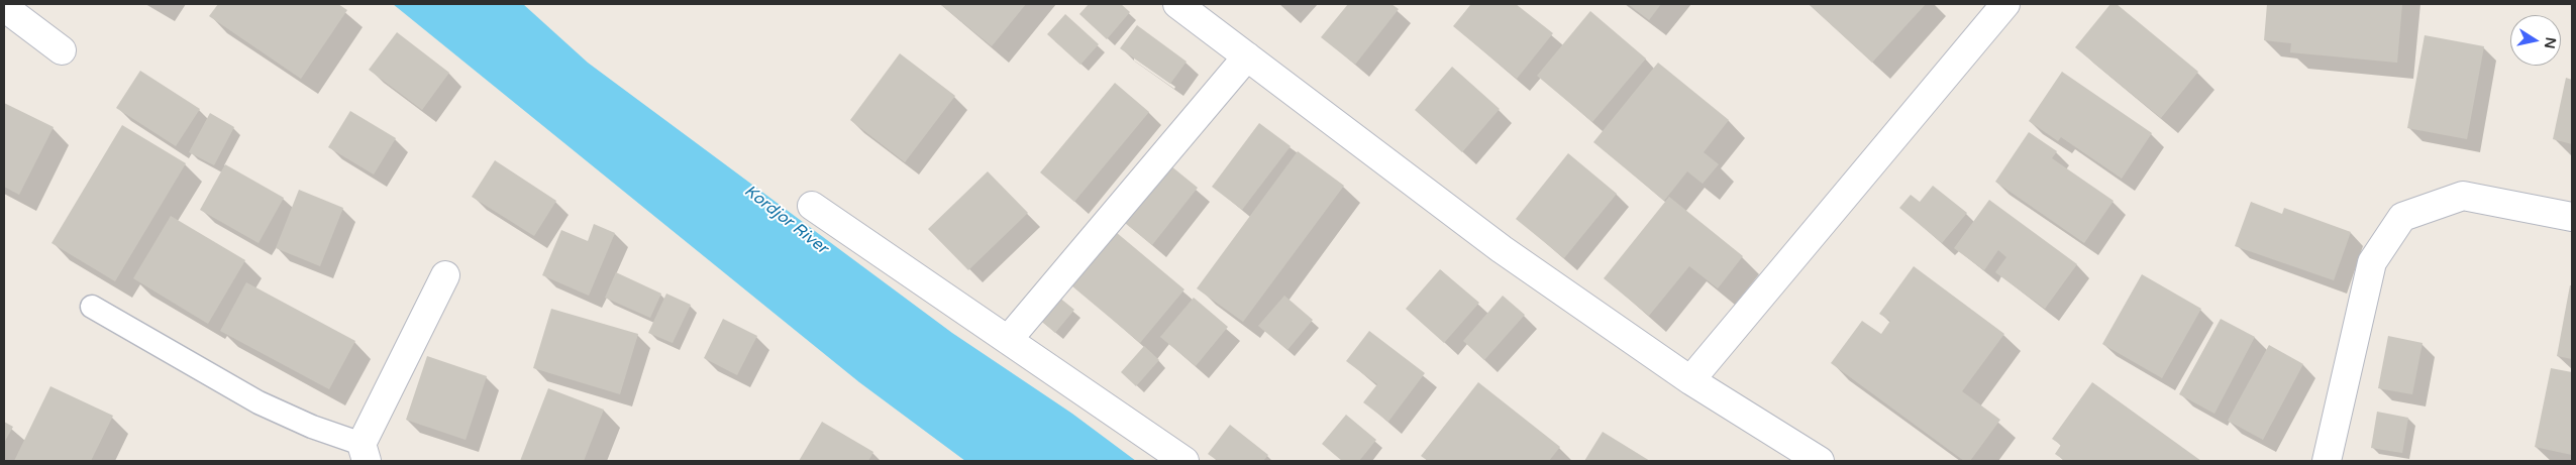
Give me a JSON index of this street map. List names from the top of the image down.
{
  "water": ["Kordjor River"],
  "north": "right"
}
